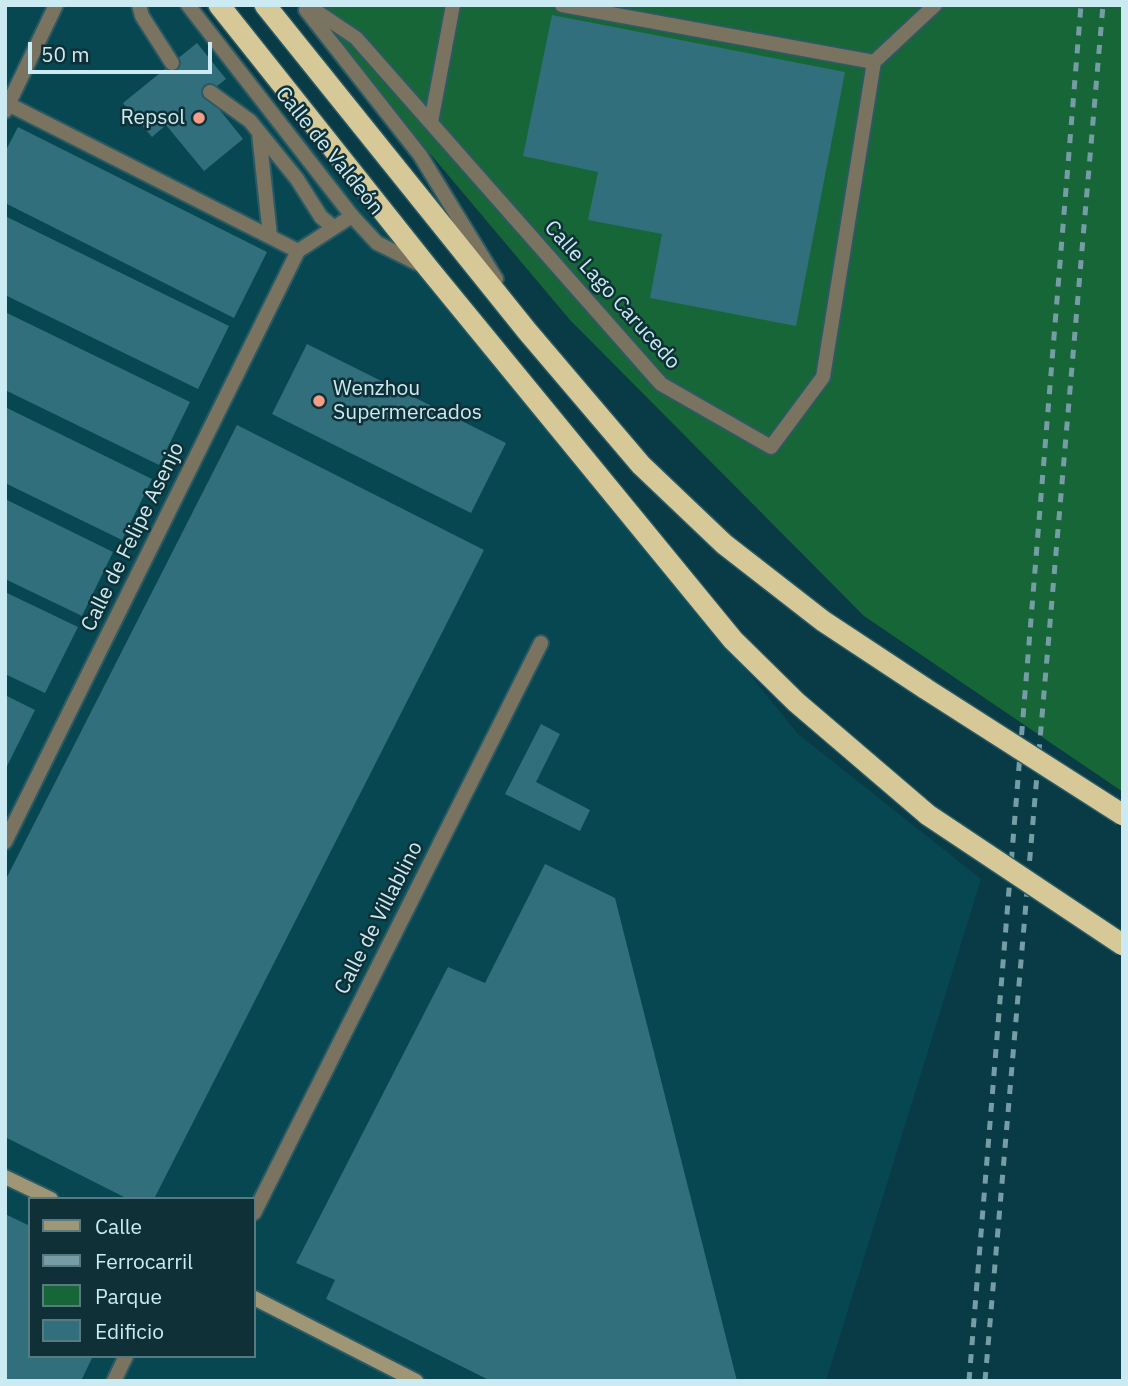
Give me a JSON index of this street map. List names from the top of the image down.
{
  "streets": {
    "street": [
      "Calle de Valdeón",
      "Calle Lago Carucedo",
      "Calle de Felipe Asenjo",
      "Calle de Villablino"
    ]
  },
  "crossings": [
    ["Calle de Valdeón", "Calle de Felipe Asenjo"]
  ],
  "places": ["Repsol", "Wenzhou Supermercados"],
  "legend": [
    "Calle",
    "Ferrocarril",
    "Parque",
    "Edificio"
  ],
  "scale_bar": "50 m"
}
